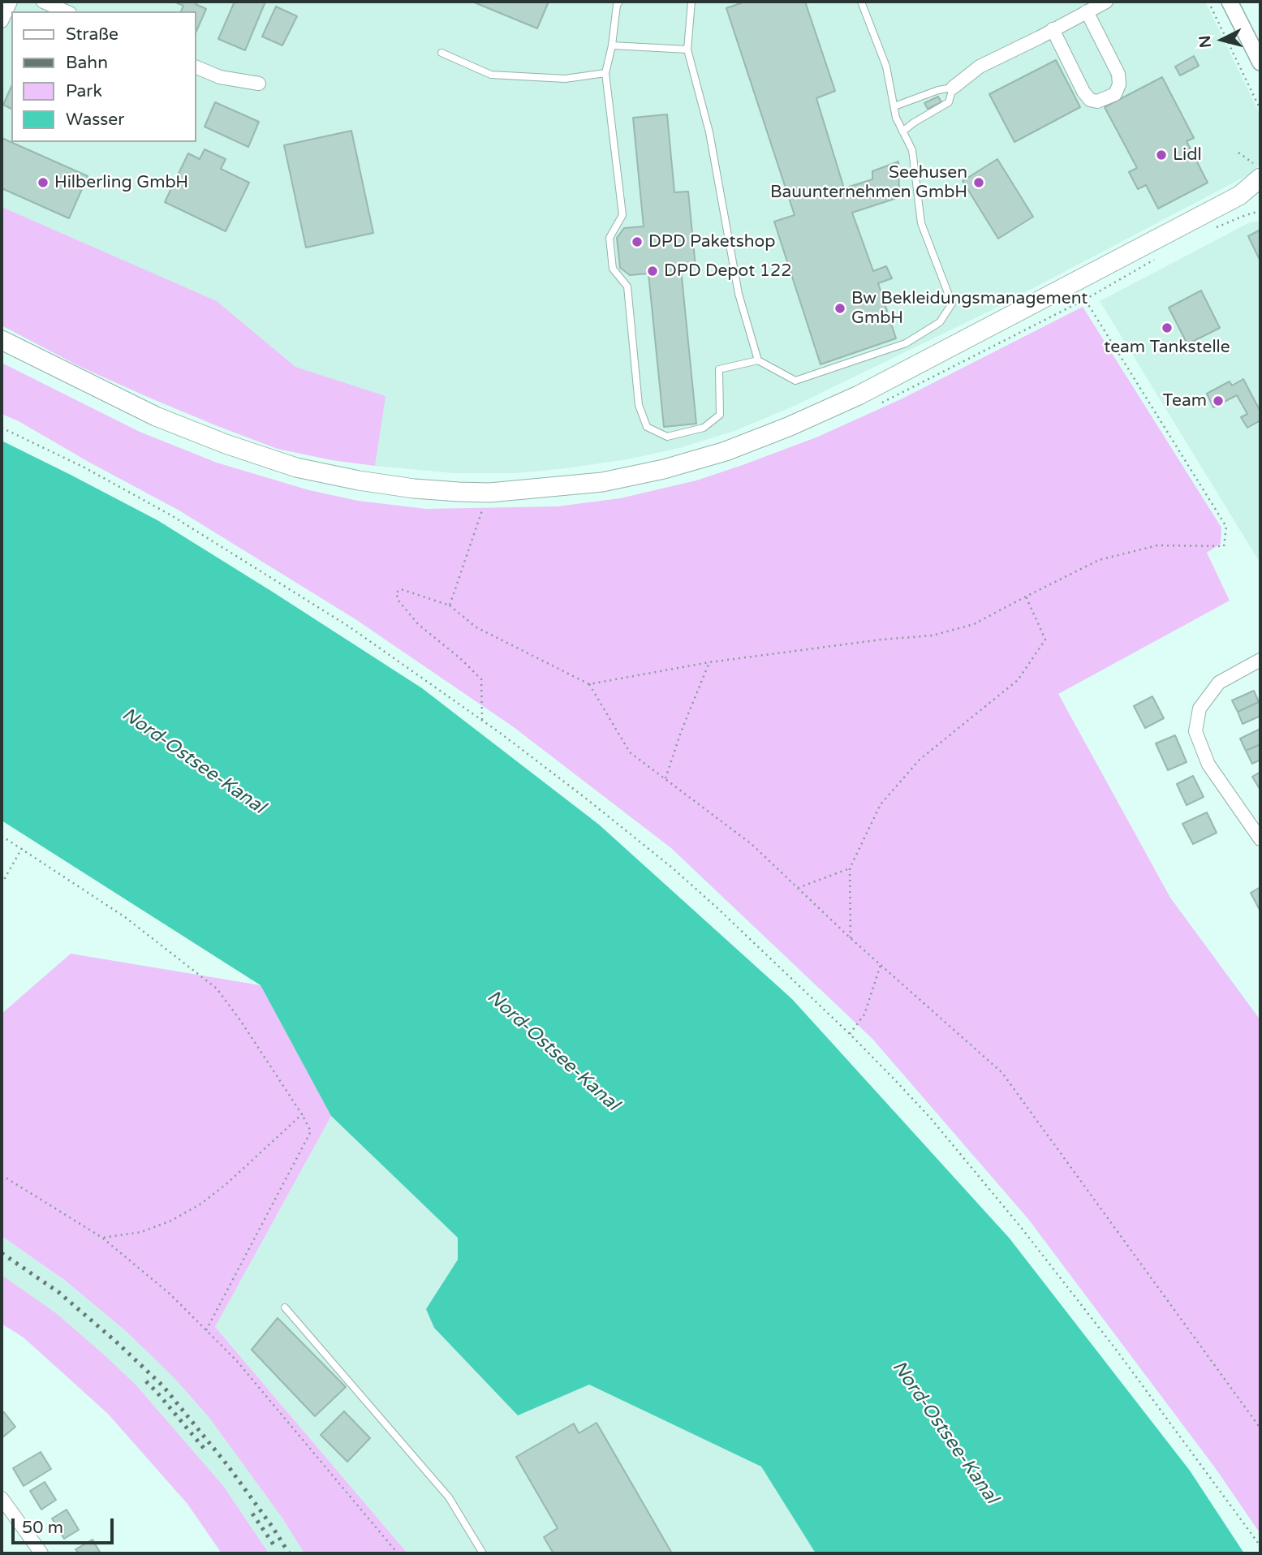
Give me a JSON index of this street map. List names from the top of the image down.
{
  "water": ["Nord-Ostsee-Kanal"],
  "places": [
    "Lidl",
    "Hilberling GmbH",
    "Seehusen Bauunternehmen GmbH",
    "DPD Paketshop",
    "DPD Depot 122",
    "Bw Bekleidungsmanagement GmbH",
    "team Tankstelle",
    "Team"
  ],
  "legend": [
    "Straße",
    "Bahn",
    "Park",
    "Wasser"
  ],
  "scale_bar": "50 m",
  "north": "left"
}
